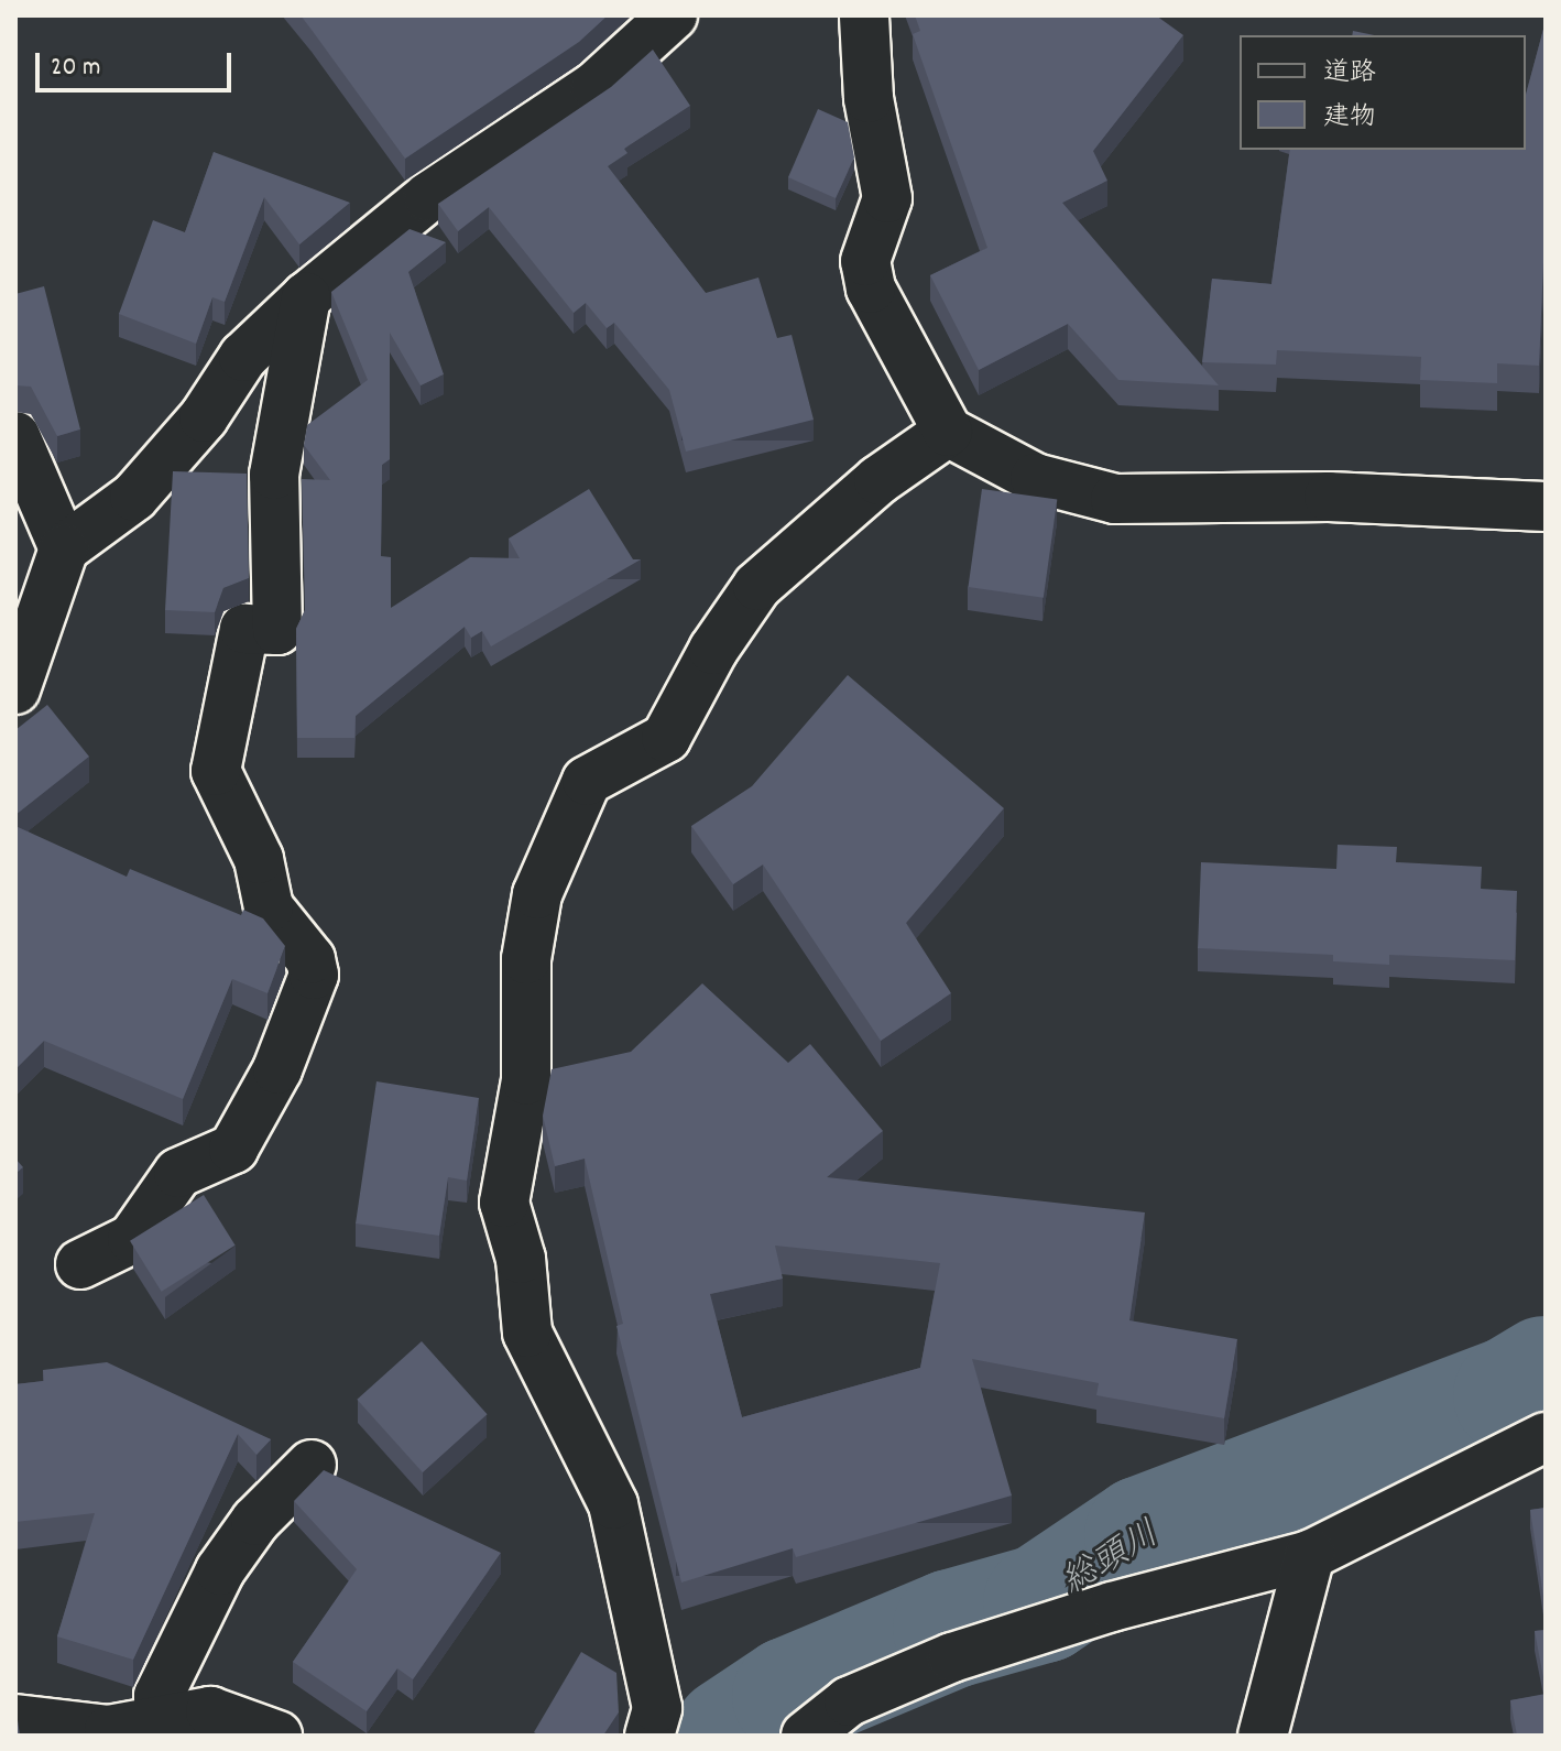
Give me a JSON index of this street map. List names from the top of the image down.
{
  "water": ["総頭川"],
  "legend": ["道路", "建物"],
  "scale_bar": "20 m"
}
